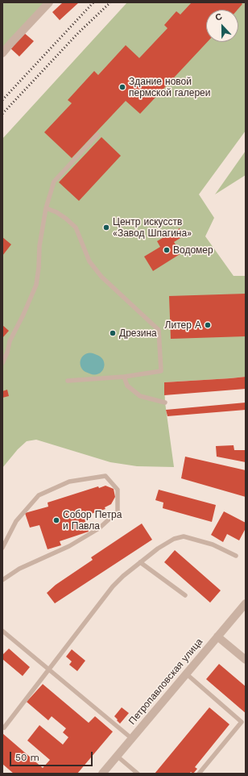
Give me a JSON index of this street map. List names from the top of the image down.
{
  "streets": {
    "street": ["Петропавловская улица"]
  },
  "places": [
    "Здание новой пермской галереи",
    "Центр искусств «Завод Шпагина»",
    "Водомер",
    "Литер А",
    "Дрезина",
    "Собор Петра и Павла"
  ],
  "scale_bar": "50 m",
  "north": "top"
}
